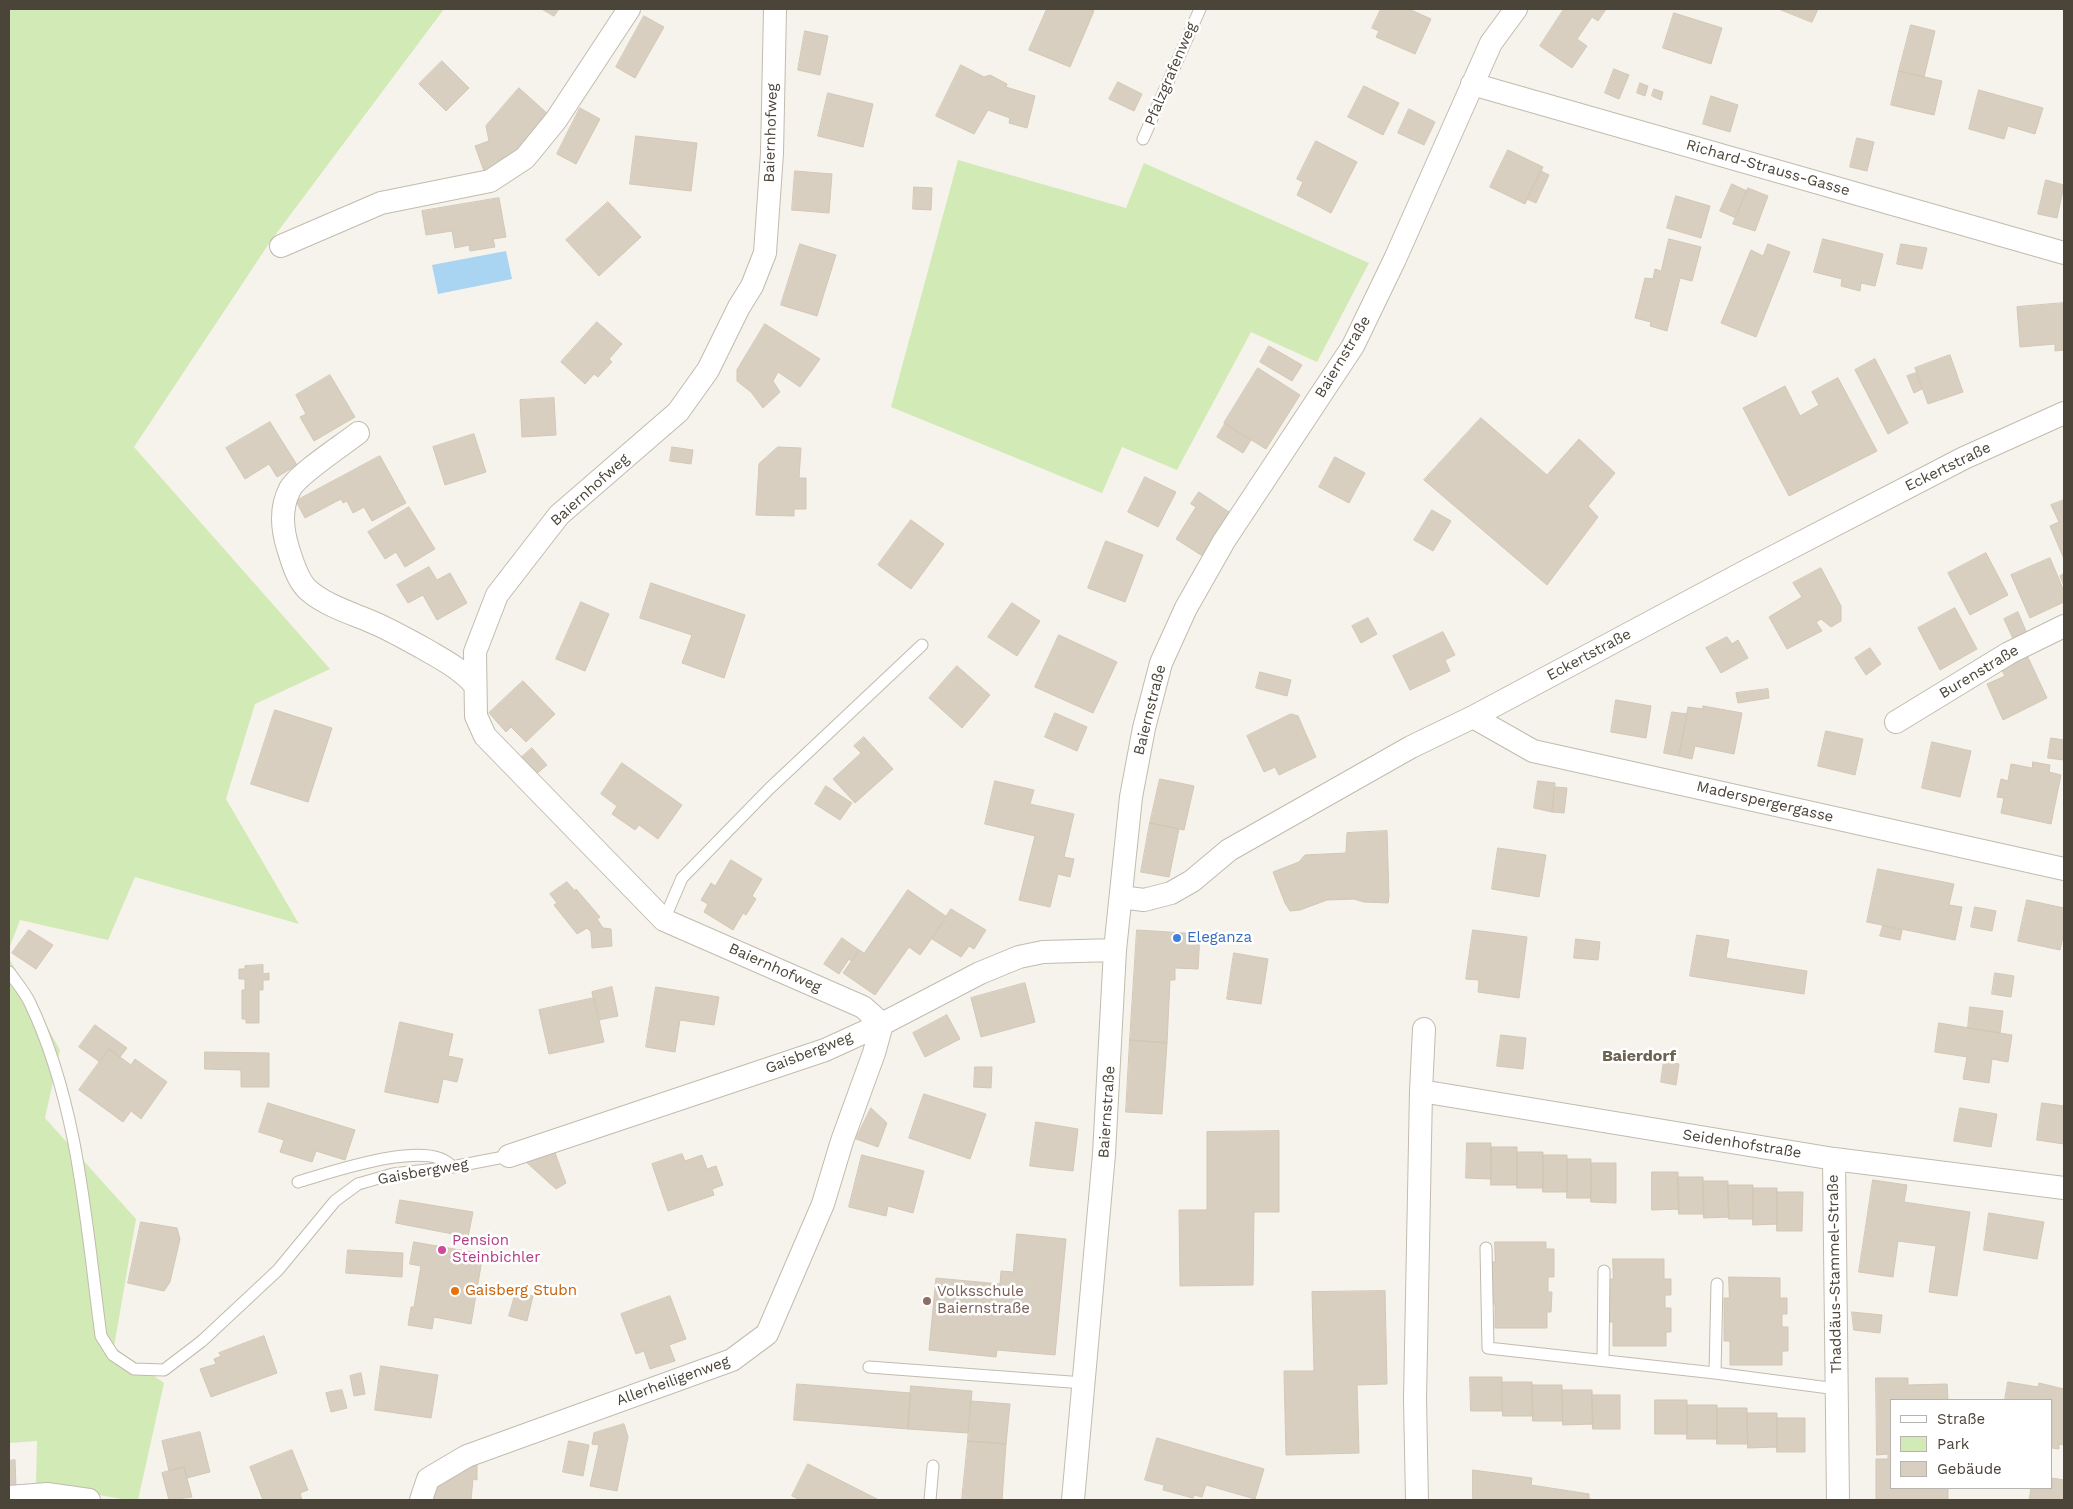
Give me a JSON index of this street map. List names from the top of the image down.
{
  "streets": {
    "street": [
      "Baiernhofweg",
      "Richard-Strauss-Gasse",
      "Baiernstraße",
      "Eckertstraße",
      "Burenstraße",
      "Maderspergergasse",
      "Gaisbergweg",
      "Seidenhofstraße",
      "Thaddäus-Stammel-Straße",
      "Allerheiligenweg"
    ],
    "lane": ["Pfalzgrafenweg"]
  },
  "crossings": [
    ["Baiernhofweg", "Gaisbergweg"],
    ["Baiernhofweg", "Allerheiligenweg"],
    ["Richard-Strauss-Gasse", "Baiernstraße"],
    ["Baiernstraße", "Eckertstraße"],
    ["Baiernstraße", "Gaisbergweg"],
    ["Eckertstraße", "Maderspergergasse"],
    ["Gaisbergweg", "Allerheiligenweg"],
    ["Seidenhofstraße", "Thaddäus-Stammel-Straße"]
  ],
  "districts": ["Baierdorf"],
  "places": [
    "Eleganza",
    "Pension Steinbichler",
    "Gaisberg Stubn",
    "Volksschule Baiernstraße"
  ],
  "legend": ["Straße", "Park", "Gebäude"]
}
